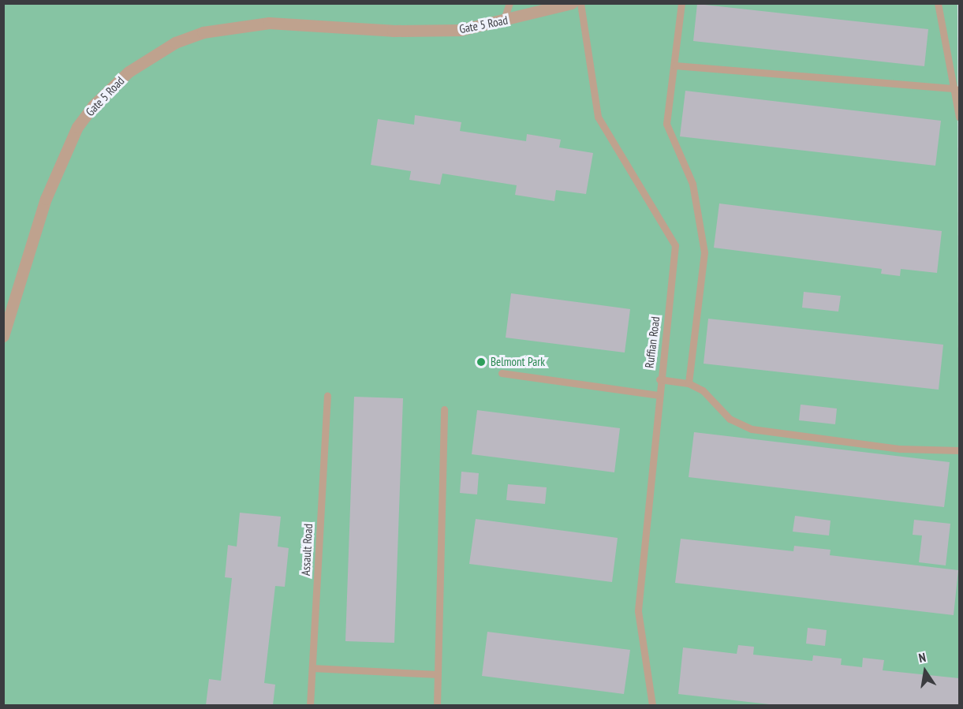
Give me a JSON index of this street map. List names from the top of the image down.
{
  "streets": {
    "street": ["Gate 5 Road"],
    "lane": ["Ruffian Road", "Assault Road"]
  },
  "places": ["Belmont Park"],
  "north": "top"
}
